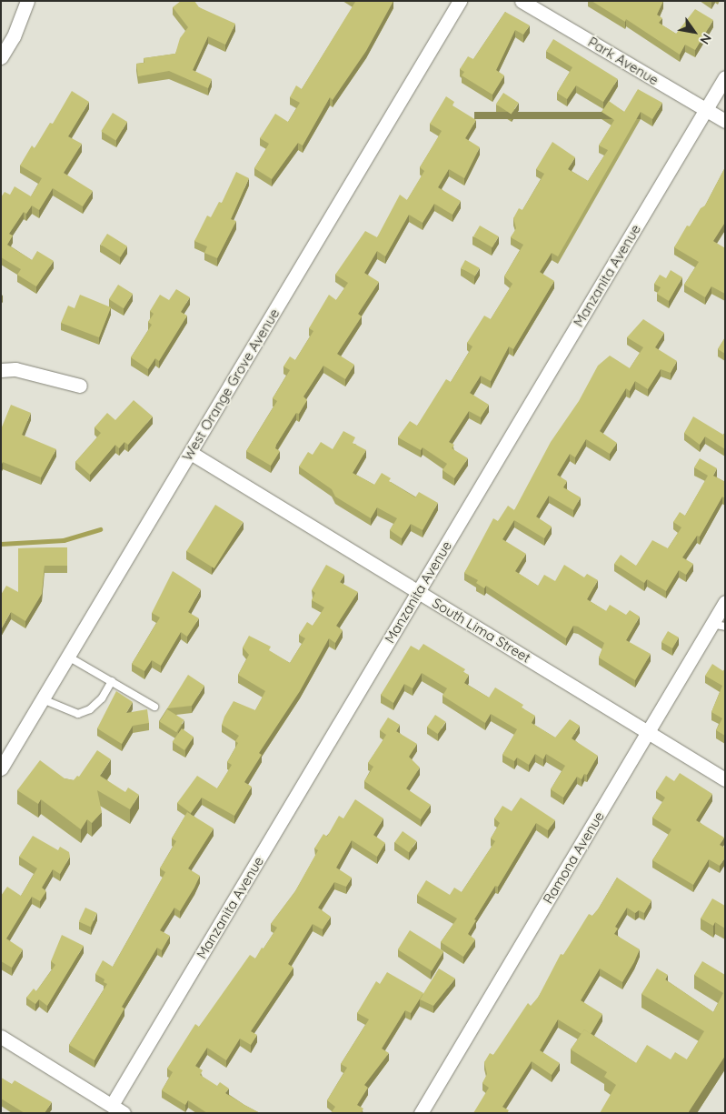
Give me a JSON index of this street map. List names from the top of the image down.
{
  "streets": {
    "street": [
      "Park Avenue",
      "Manzanita Avenue",
      "West Orange Grove Avenue",
      "South Lima Street",
      "Ramona Avenue"
    ]
  },
  "crossings": [
    ["Park Avenue", "Manzanita Avenue"],
    ["Manzanita Avenue", "South Lima Street"],
    ["West Orange Grove Avenue", "South Lima Street"],
    ["South Lima Street", "Ramona Avenue"]
  ],
  "north": "bottom right"
}
